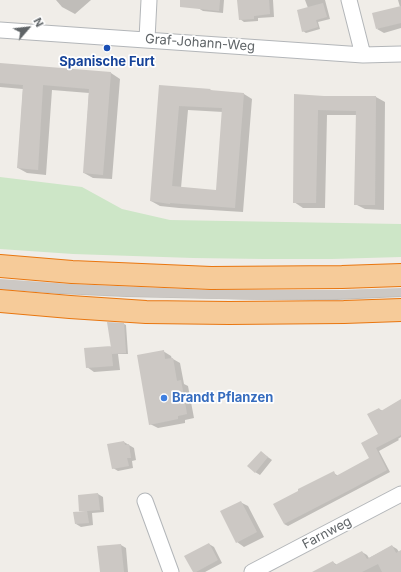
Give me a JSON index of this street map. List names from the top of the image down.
{
  "streets": {
    "street": ["Graf-Johann-Weg", "Farnweg"]
  },
  "places": ["Spanische Furt", "Brandt Pflanzen"],
  "north": "top right"
}
